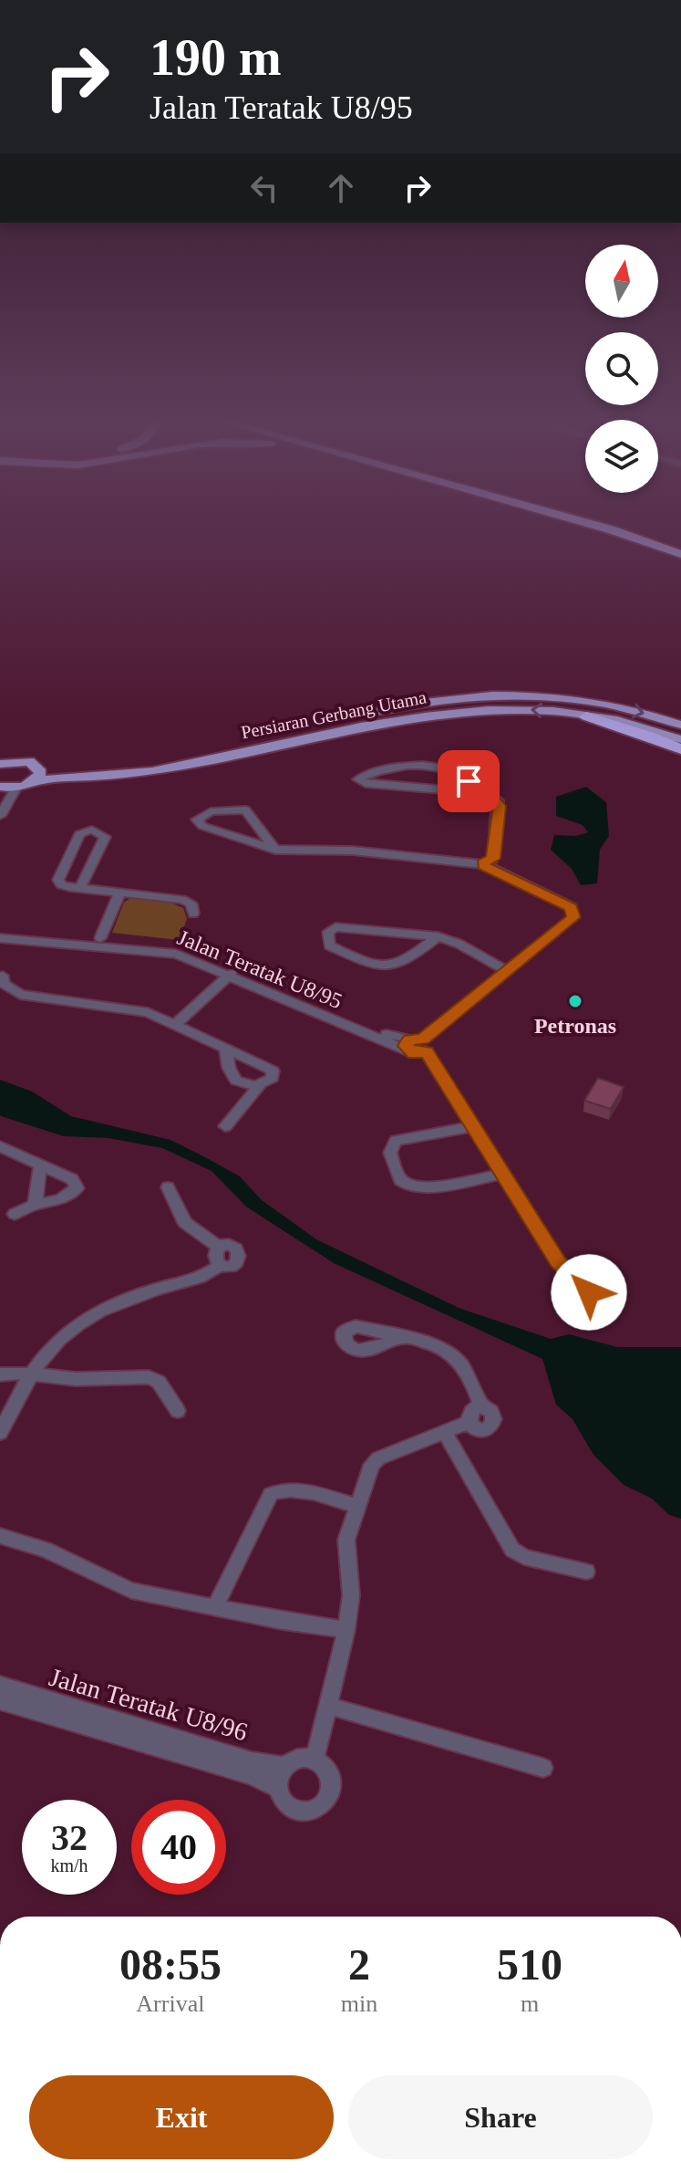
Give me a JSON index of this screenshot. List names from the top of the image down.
{
  "streets": {
    "main road": ["Persiaran Gerbang Utama"],
    "street": ["Jalan Teratak U8/95", "Jalan Teratak U8/96"]
  },
  "places": ["Petronas"],
  "north": "top",
  "page": {
    "turn": ["190 m", "Jalan Teratak U8/95"],
    "speed": "32 km/h",
    "limit": "40",
    "eta": [
      "08:55",
      "Arrival",
      "2",
      "min",
      "510",
      "m"
    ],
    "buttons": ["Exit", "Share"]
  }
}
